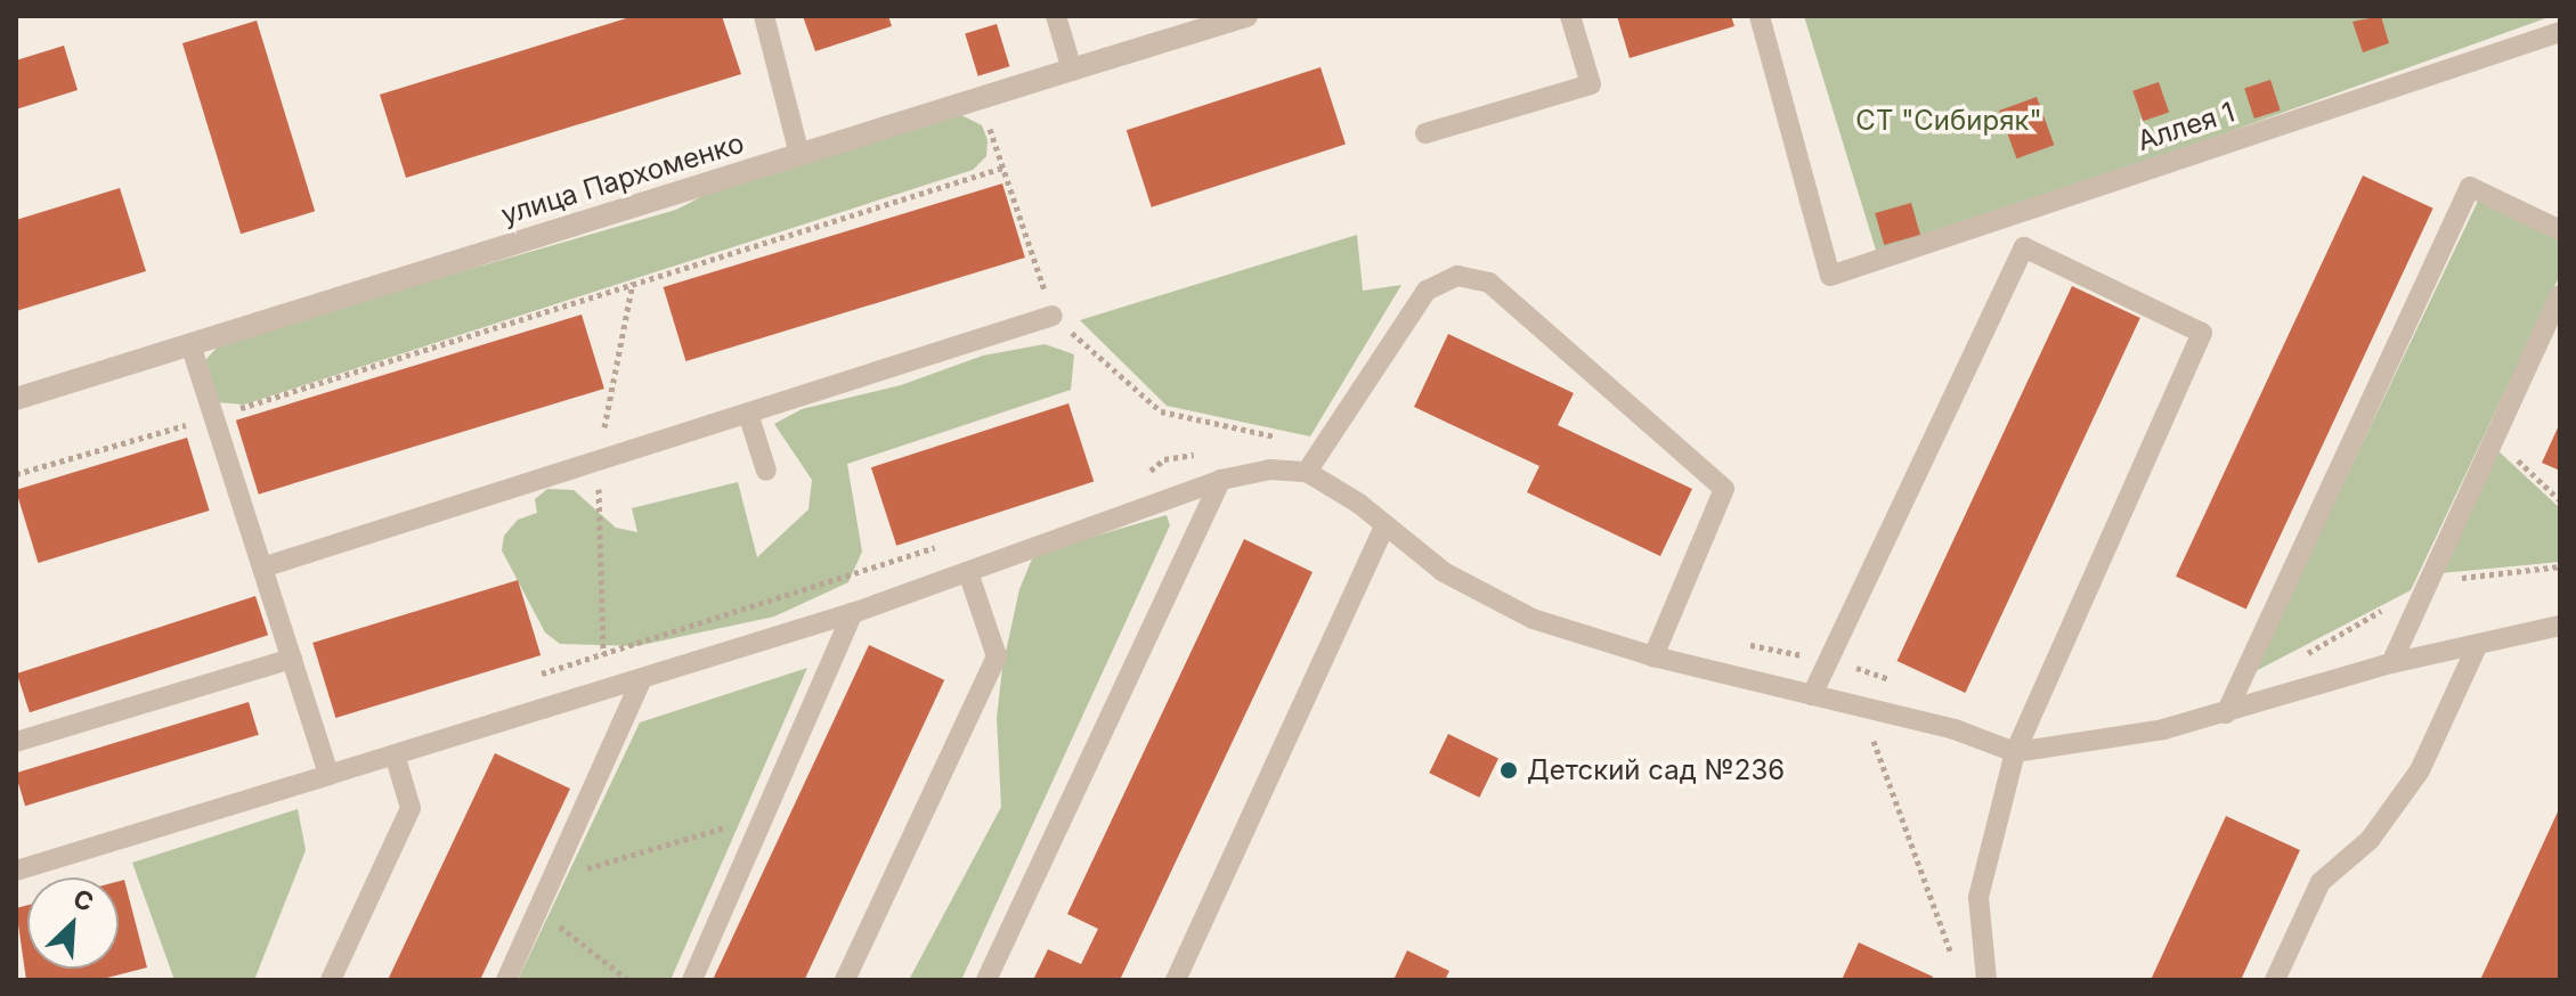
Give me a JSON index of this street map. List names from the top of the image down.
{
  "streets": {
    "street": ["улица Пархоменко"],
    "lane": ["Аллея 1"]
  },
  "parks": ["СТ \"Сибиряк\""],
  "places": ["Детский сад №236"],
  "north": "top right"
}
